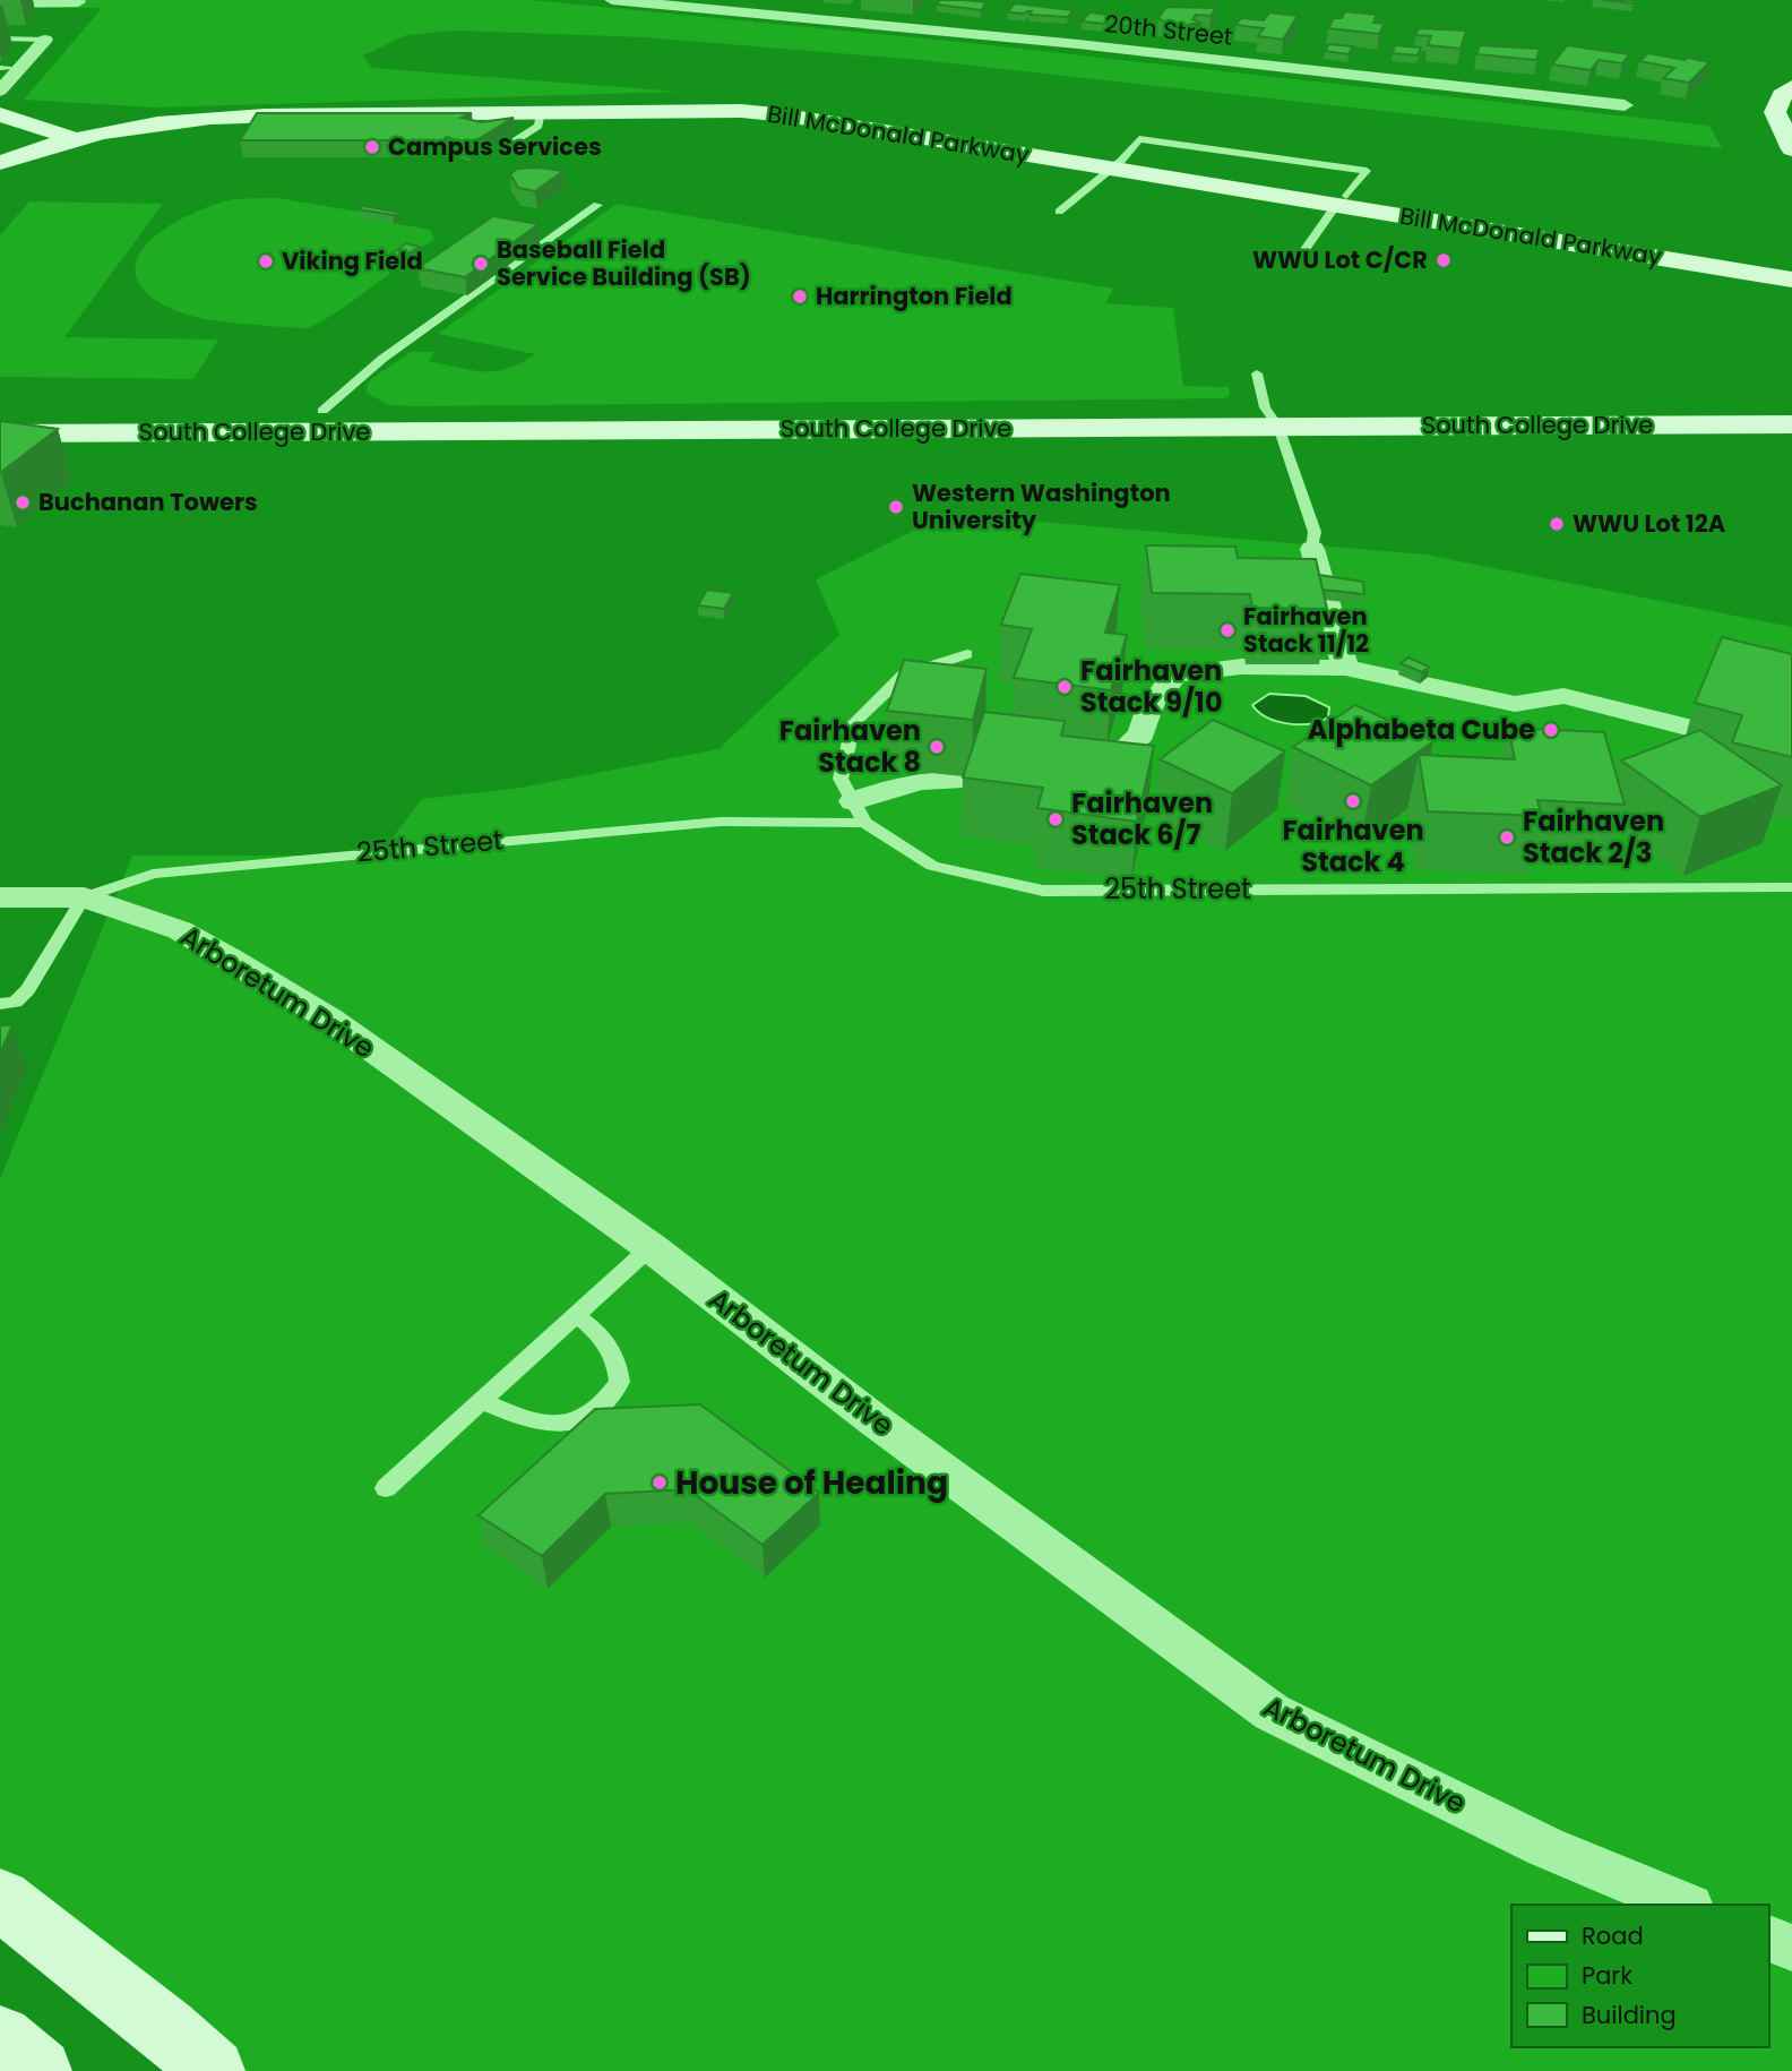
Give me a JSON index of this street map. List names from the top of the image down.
{
  "streets": {
    "main road": ["Bill McDonald Parkway", "South College Drive"],
    "street": ["20th Street", "25th Street", "Arboretum Drive"]
  },
  "crossings": [
    ["25th Street", "Arboretum Drive"]
  ],
  "places": [
    "Campus Services",
    "WWU Lot C/CR",
    "Viking Field",
    "Baseball Field Service Building (SB)",
    "Harrington Field",
    "Buchanan Towers",
    "Western Washington University",
    "WWU Lot 12A",
    "Fairhaven Stack 11/12",
    "Fairhaven Stack 9/10",
    "Alphabeta Cube",
    "Fairhaven Stack 8",
    "Fairhaven Stack 4",
    "Fairhaven Stack 6/7",
    "Fairhaven Stack 2/3",
    "House of Healing"
  ],
  "legend": ["Road", "Park", "Building"]
}
